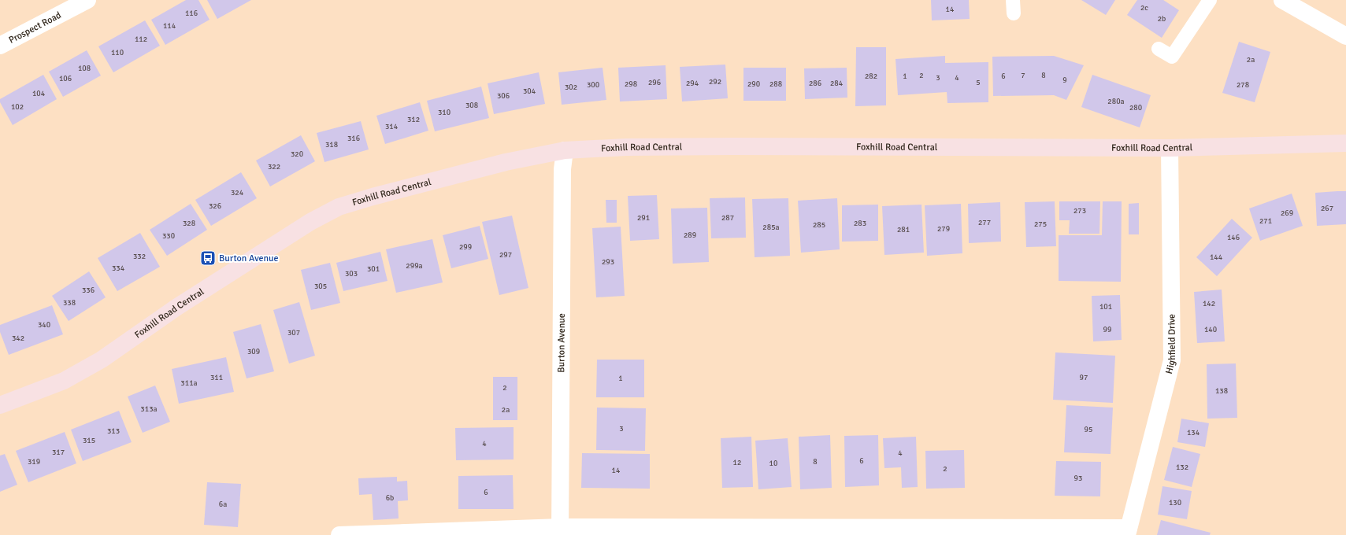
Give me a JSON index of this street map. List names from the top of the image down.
{
  "streets": {
    "street": [
      "Prospect Road",
      "Foxhill Road Central",
      "Burton Avenue",
      "Highfield Drive"
    ]
  },
  "crossings": [
    ["Foxhill Road Central", "Burton Avenue"],
    ["Foxhill Road Central", "Highfield Drive"]
  ],
  "places": {
    "bus stop": ["Burton Avenue"]
  },
  "house_numbers": [
    "2c",
    "14",
    "116",
    "2b",
    "114",
    "112",
    "110",
    "2a",
    "108",
    "2",
    "7",
    "8",
    "282",
    "1",
    "6",
    "3",
    "4",
    "106",
    "9",
    "292",
    "296",
    "5",
    "294",
    "286",
    "284",
    "298",
    "290",
    "288",
    "300",
    "278",
    "302",
    "304",
    "104",
    "306",
    "280a",
    "308",
    "102",
    "280",
    "310",
    "312",
    "314",
    "316",
    "318",
    "320",
    "322",
    "324",
    "326",
    "267",
    "273",
    "269",
    "291",
    "287",
    "271",
    "277",
    "328",
    "283",
    "275",
    "285",
    "285a",
    "279",
    "281",
    "289",
    "330",
    "146",
    "299",
    "297",
    "332",
    "144",
    "293",
    "299a",
    "334",
    "301",
    "303",
    "305",
    "336",
    "338",
    "142",
    "101",
    "340",
    "99",
    "140",
    "307",
    "342",
    "309",
    "311",
    "97",
    "1",
    "311a",
    "2",
    "138",
    "313a",
    "2a",
    "3",
    "95",
    "313",
    "134",
    "315",
    "4",
    "317",
    "4",
    "6",
    "319",
    "8",
    "12",
    "10",
    "132",
    "2",
    "14",
    "93",
    "6",
    "6b",
    "130",
    "6a"
  ]
}
